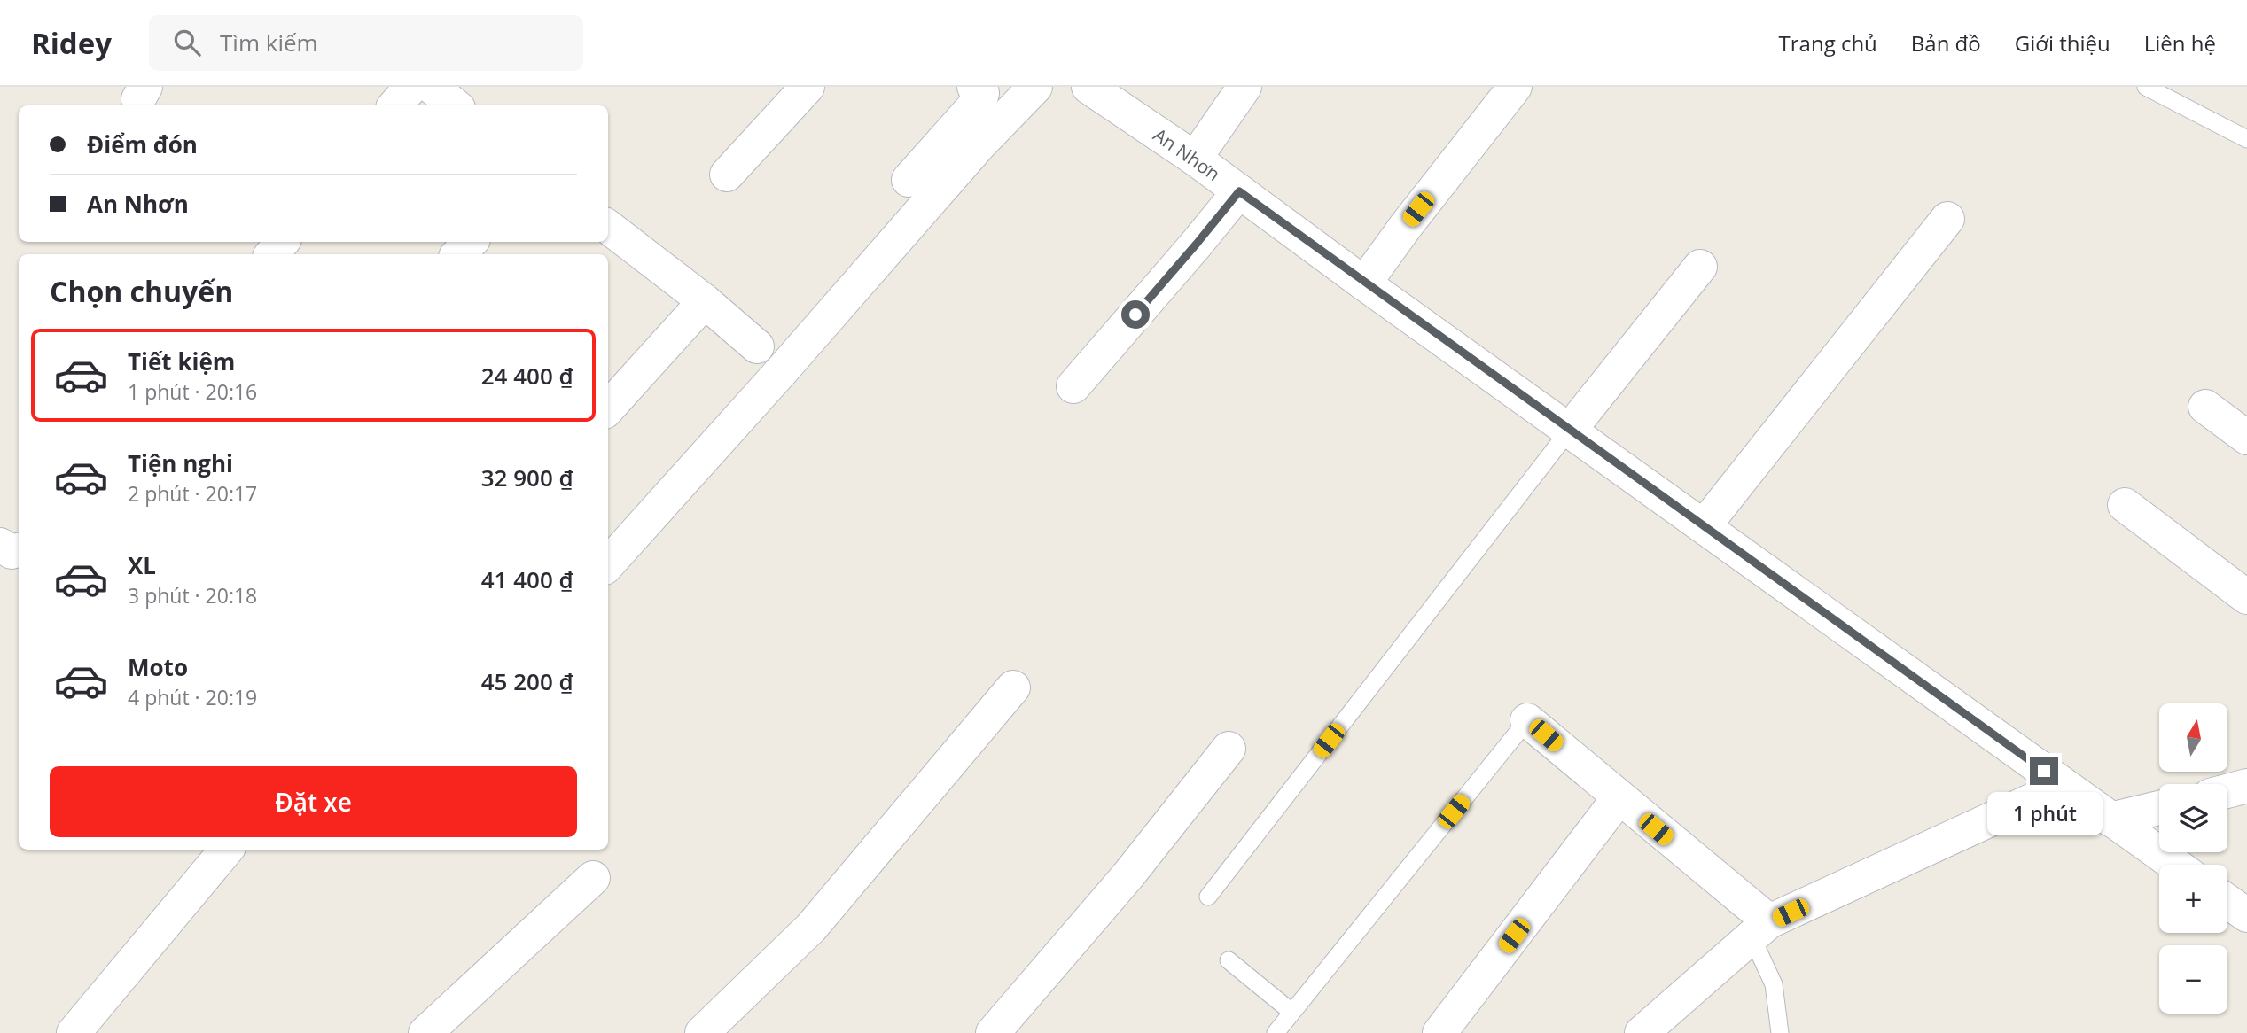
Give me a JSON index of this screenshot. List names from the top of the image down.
{
  "streets": {
    "street": ["An Nhơn"]
  },
  "north": "top",
  "page": {
    "header": "Ridey",
    "search": "Tìm kiếm",
    "nav": [
      "Trang chủ",
      "Bản đồ",
      "Giới thiệu",
      "Liên hệ"
    ],
    "banner": ["Điểm đón", "An Nhơn"],
    "heading": "Chọn chuyến",
    "list": [
      {
        "name": "Tiết kiệm",
        "note": "1 phút · 20:16",
        "value": "24 400 ₫"
      },
      {
        "name": "Tiện nghi",
        "note": "2 phút · 20:17",
        "value": "32 900 ₫"
      },
      {
        "name": "XL",
        "note": "3 phút · 20:18",
        "value": "41 400 ₫"
      },
      {
        "name": "Moto",
        "note": "4 phút · 20:19",
        "value": "45 200 ₫"
      }
    ],
    "map_buttons": ["+", "−"],
    "buttons": "Đặt xe",
    "bubble": "1 phút"
  }
}
